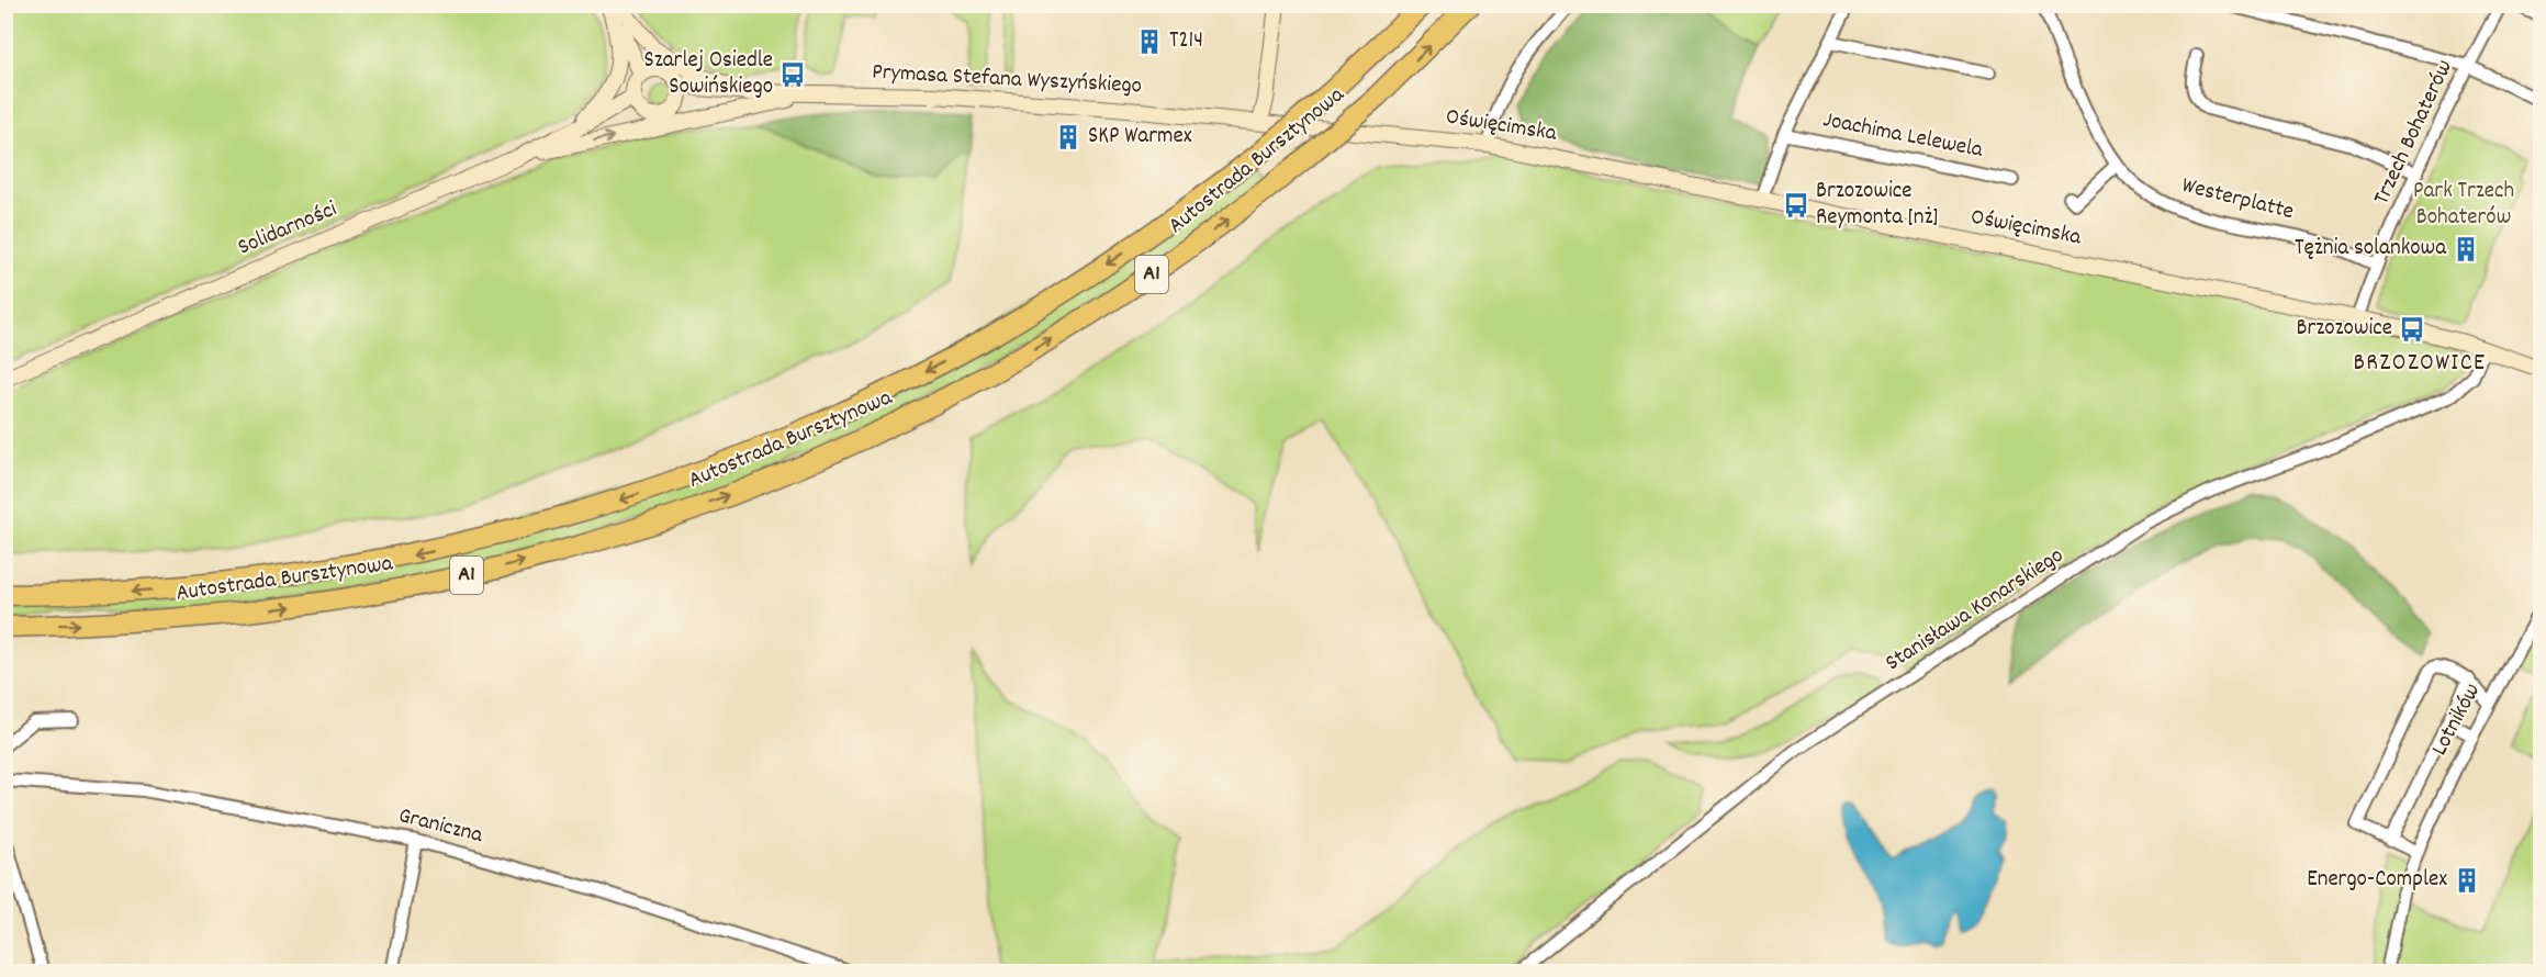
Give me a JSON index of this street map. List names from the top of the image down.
{
  "streets": {
    "highway": ["Autostrada Bursztynowa", "A1"],
    "street": [
      "Prymasa Stefana Wyszyńskiego",
      "Oświęcimska",
      "Trzech Bohaterów",
      "Joachima Lelewela",
      "Westerplatte",
      "Solidarności",
      "Stanisława Konarskiego",
      "Lotników",
      "Graniczna"
    ]
  },
  "crossings": [
    ["Prymasa Stefana Wyszyńskiego", "Oświęcimska"],
    ["Prymasa Stefana Wyszyńskiego", "Solidarności"],
    ["Oświęcimska", "Trzech Bohaterów"],
    ["Oświęcimska", "Stanisława Konarskiego"],
    ["Trzech Bohaterów", "Westerplatte"]
  ],
  "districts": ["BRZOZOWICE"],
  "parks": ["Park Trzech Bohaterów"],
  "places": {
    "building": [
      "T214",
      "SKP Warmex",
      "Tężnia solankowa",
      "Energo-Complex"
    ],
    "bus stop": ["Szarlej Osiedle Sowińskiego", "Brzozowice Reymonta [nż]", "Brzozowice"]
  }
}
